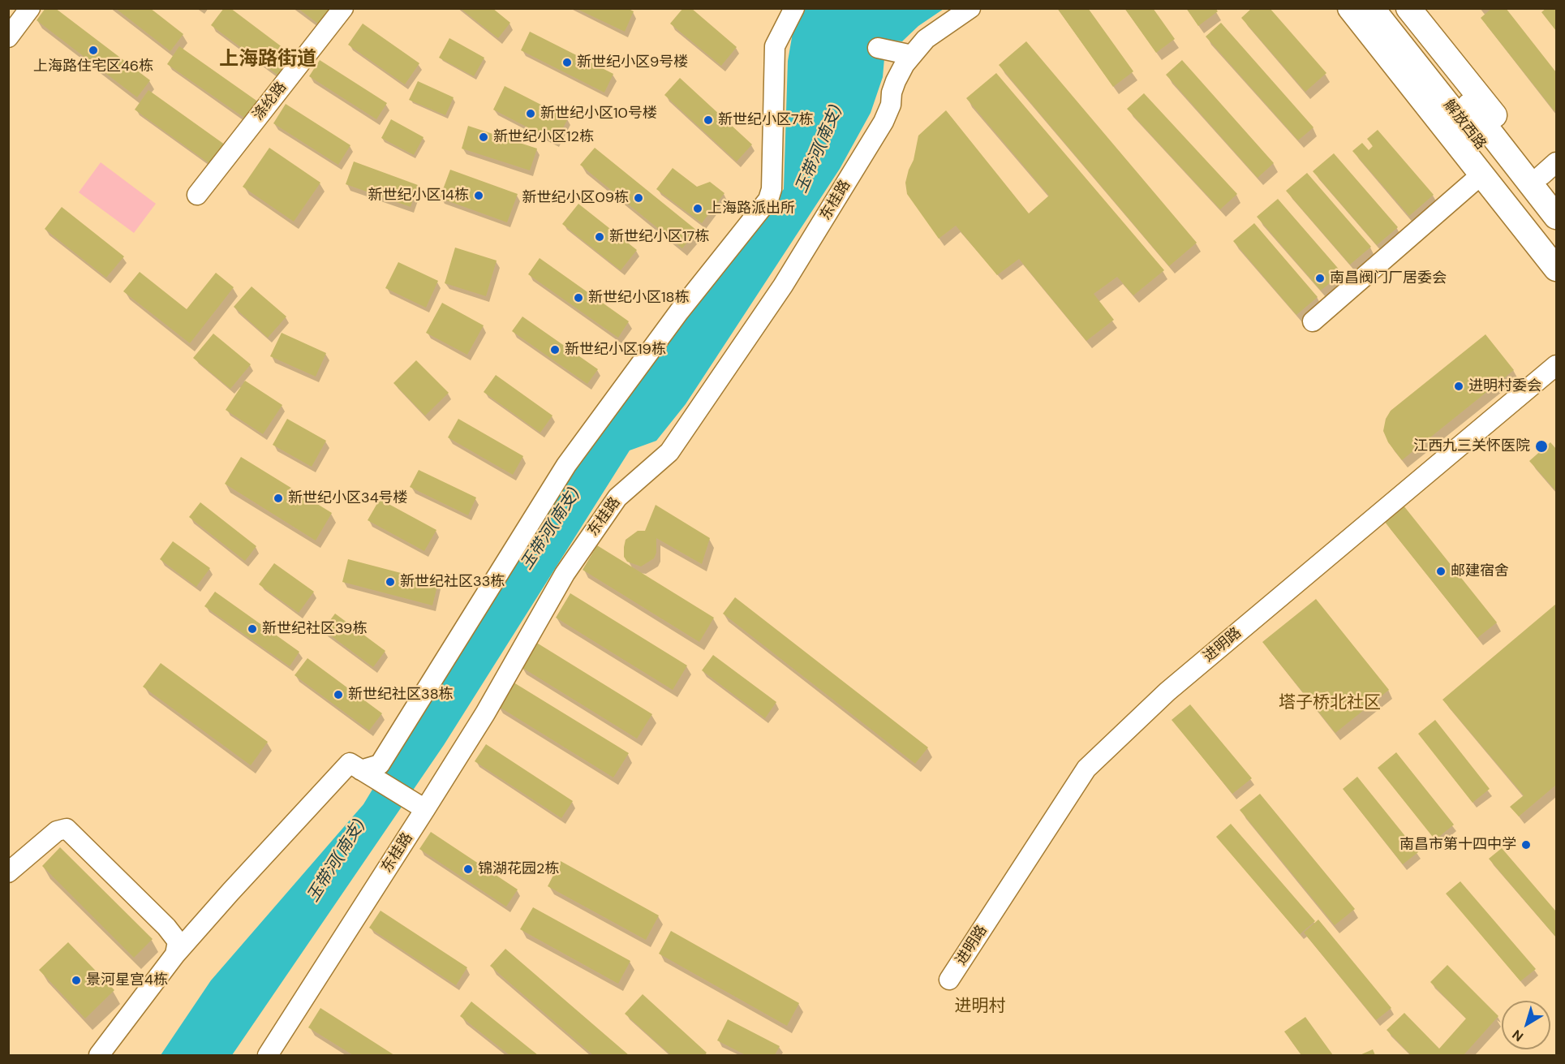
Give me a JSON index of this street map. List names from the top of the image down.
{
  "streets": {
    "main road": ["解放西路"],
    "street": ["涤纶路", "东桂路", "进明路"]
  },
  "districts": ["上海路街道", "塔子桥北社区", "进明村"],
  "water": ["玉带河(南支)"],
  "places": [
    "上海路住宅区46栋",
    "新世纪小区9号楼",
    "新世纪小区10号楼",
    "新世纪小区7栋",
    "新世纪小区12栋",
    "新世纪小区14栋",
    "新世纪小区09栋",
    "上海路派出所",
    "新世纪小区17栋",
    "南昌阀门厂居委会",
    "新世纪小区18栋",
    "新世纪小区19栋",
    "进明村委会",
    "江西九三关怀医院",
    "新世纪小区34号楼",
    "邮建宿舍",
    "新世纪社区33栋",
    "新世纪社区39栋",
    "新世纪社区38栋",
    "南昌市第十四中学",
    "锦湖花园2栋",
    "景河星宫4栋"
  ],
  "north": "bottom left"
}
